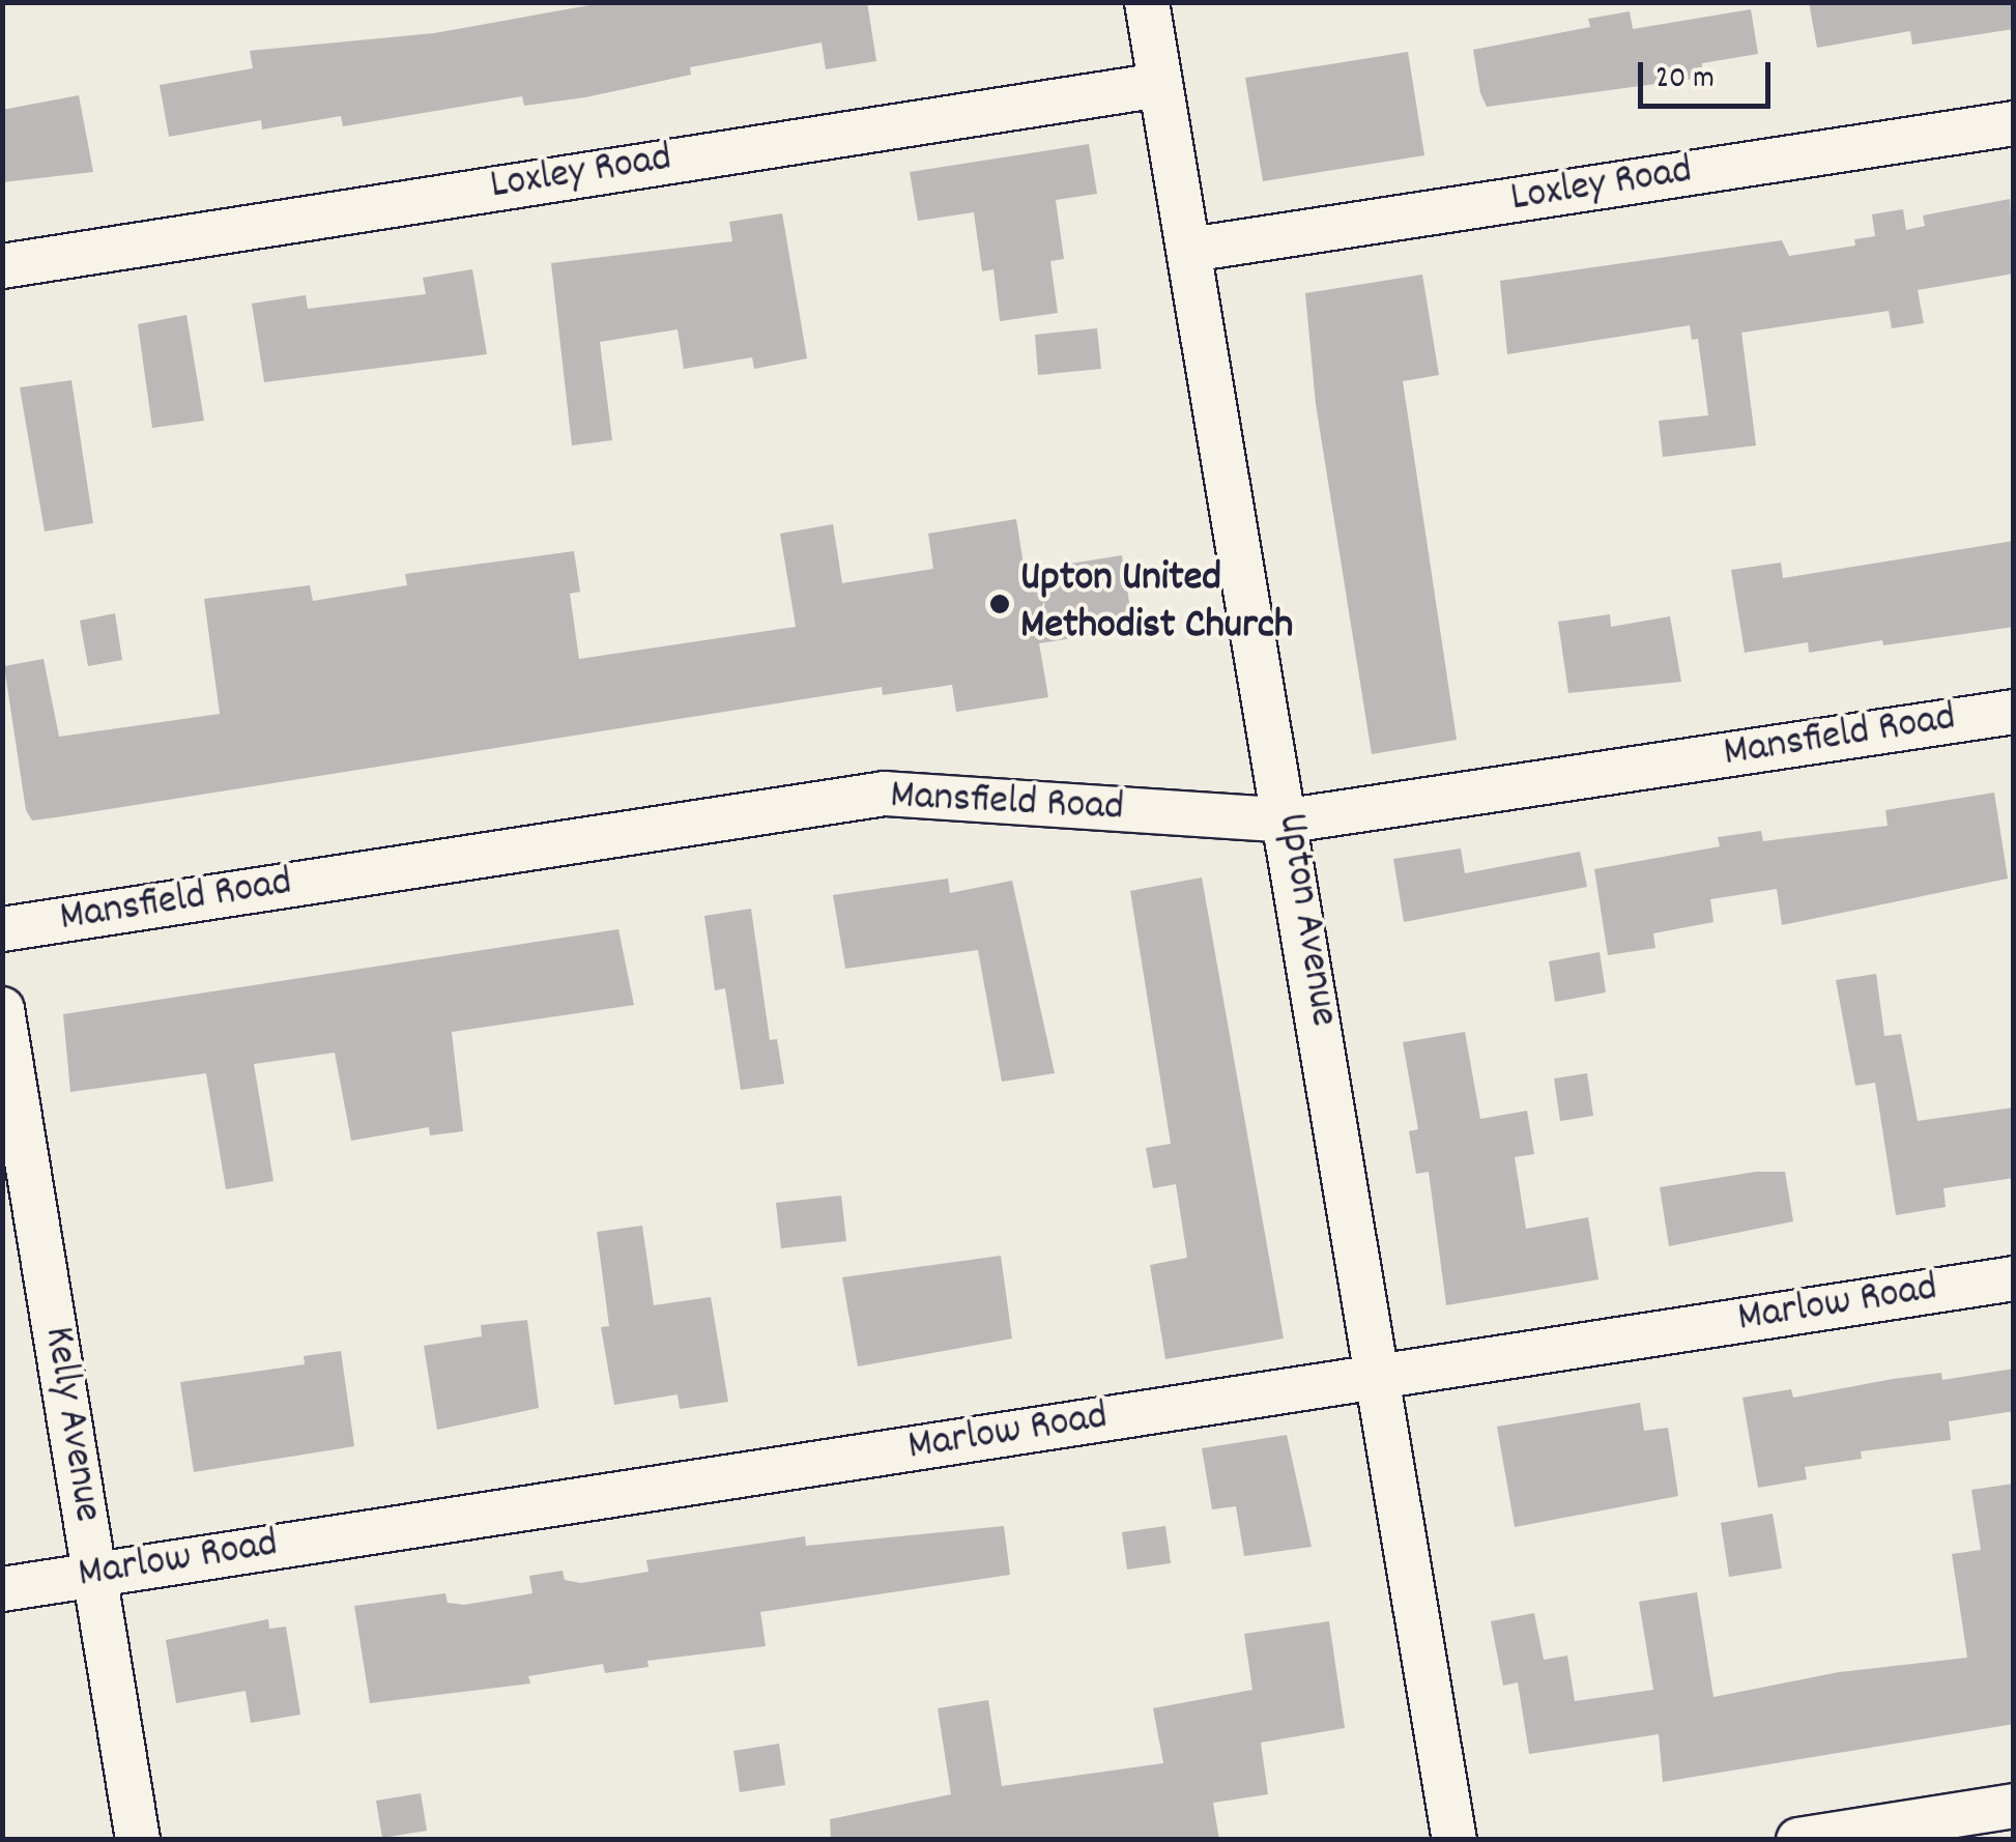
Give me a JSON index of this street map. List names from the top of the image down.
{
  "streets": {
    "street": [
      "Loxley Road",
      "Mansfield Road",
      "Upton Avenue",
      "Marlow Road",
      "Kelly Avenue"
    ]
  },
  "crossings": [
    ["Loxley Road", "Upton Avenue"],
    ["Mansfield Road", "Upton Avenue"],
    ["Upton Avenue", "Marlow Road"],
    ["Marlow Road", "Kelly Avenue"]
  ],
  "places": ["Upton United Methodist Church"],
  "scale_bar": "20 m"
}
